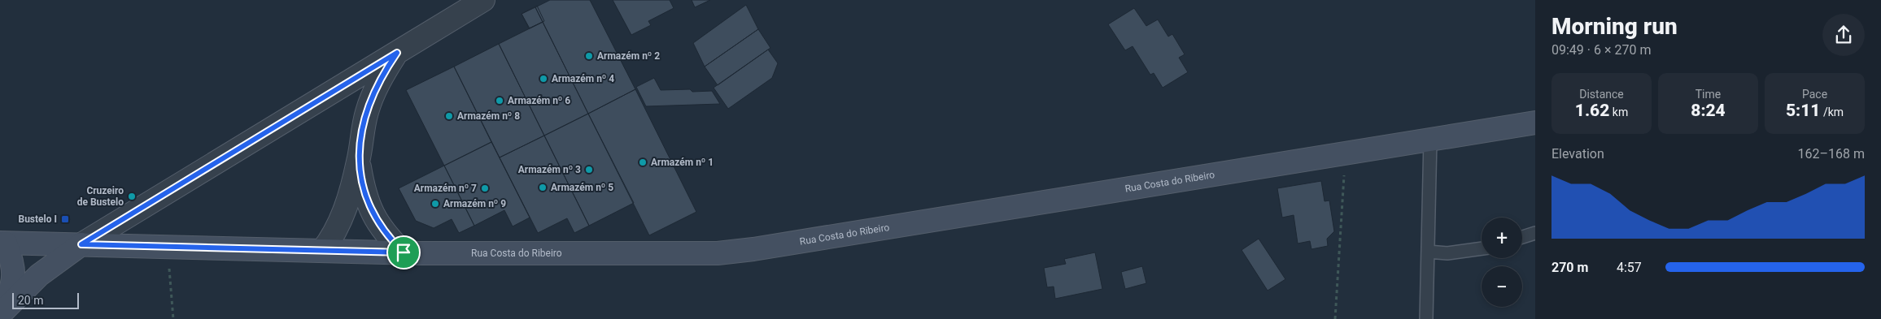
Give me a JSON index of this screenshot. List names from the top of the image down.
{
  "streets": {
    "main road": ["Rua Costa do Ribeiro"]
  },
  "places": {
    "other": [
      "Armazém nº 2",
      "Armazém nº 4",
      "Armazém nº 6",
      "Armazém nº 8",
      "Armazém nº 1",
      "Armazém nº 3",
      "Armazém nº 5",
      "Armazém nº 7",
      "Cruzeiro de Bustelo",
      "Armazém nº 9"
    ],
    "transit": ["Bustelo I"]
  },
  "scale_bar": "20 m",
  "page": {
    "heading": ["Morning run", "09:49 · 6 × 270 m"],
    "stats": [
      ["Distance", "1.62 km"],
      ["Time", "8:24"],
      ["Pace", "5:11 /km"]
    ],
    "chart": ["Elevation", "162–168 m"],
    "map_buttons": ["+", "−"],
    "list": [
      {
        "name": "270 m",
        "note": "4:57"
      }
    ],
    "scale": "20 m"
  }
}
